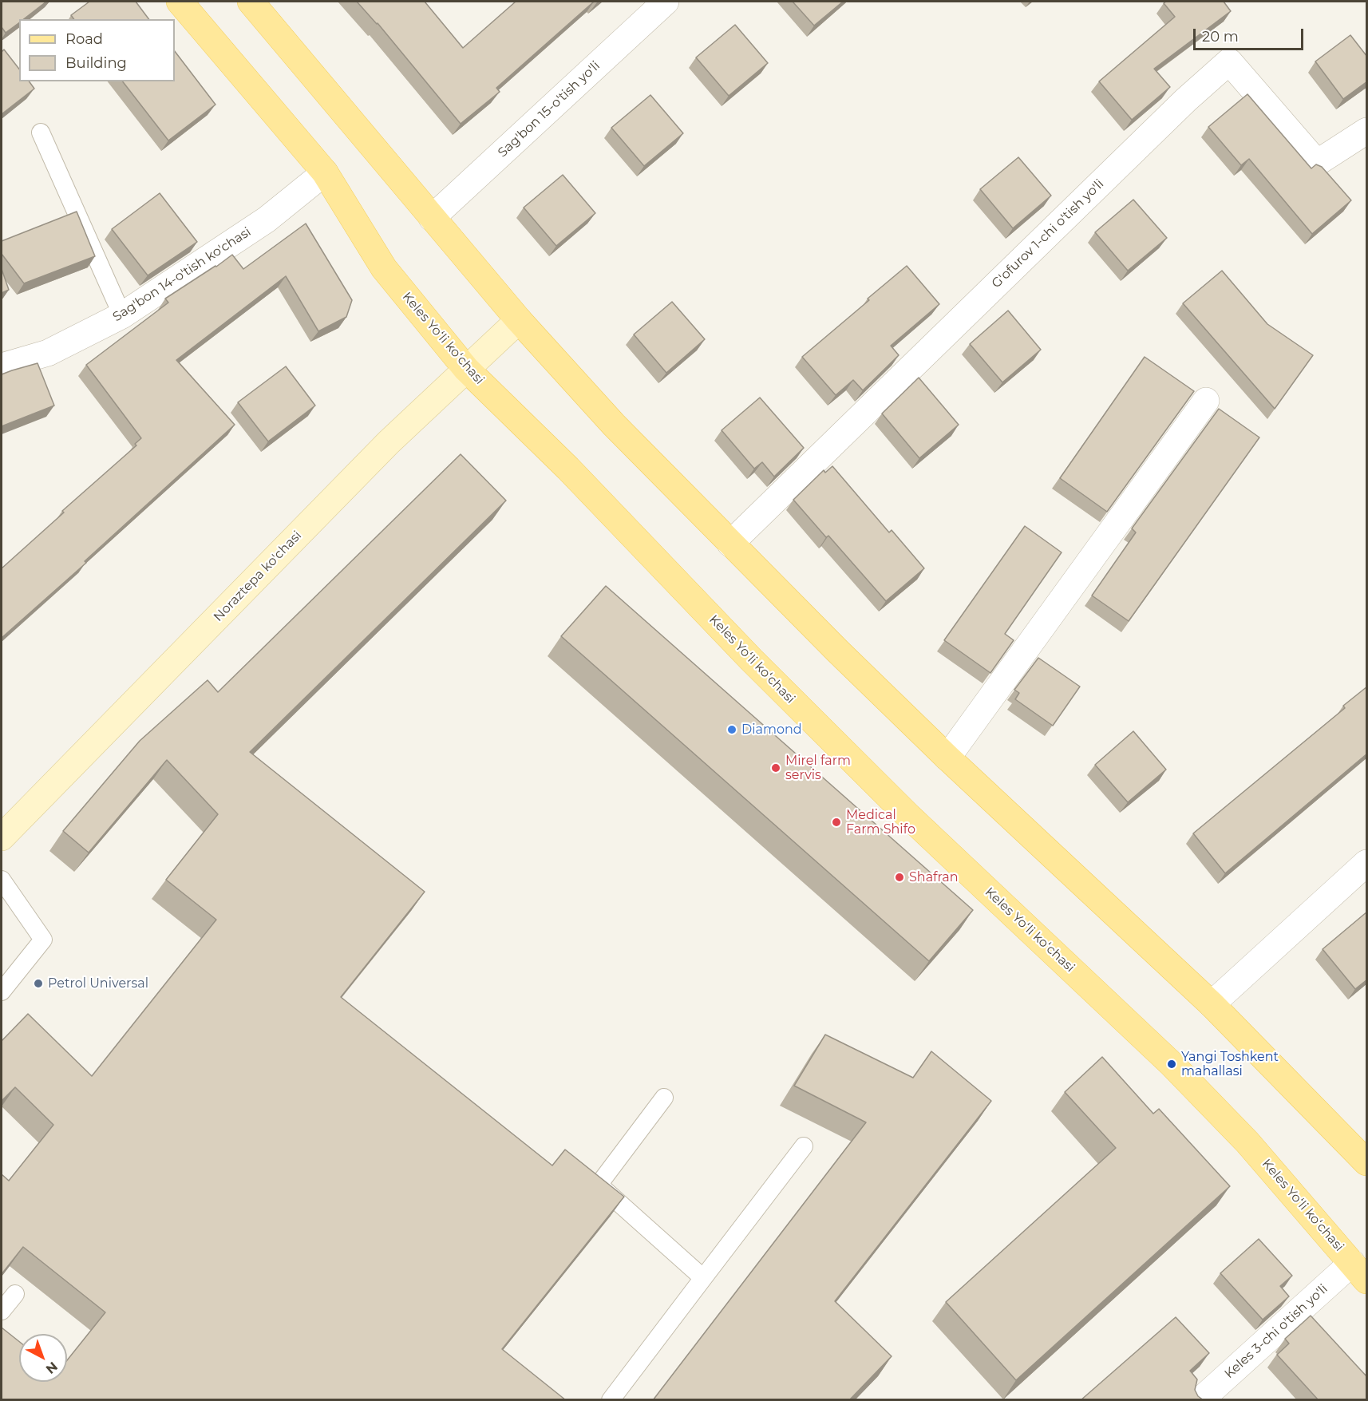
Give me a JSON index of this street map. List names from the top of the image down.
{
  "streets": {
    "main road": ["Keles Yoʻli koʻchasi", "Noraztepa ko'chasi"],
    "street": [
      "Sag'bon 15-o'tish yo'li",
      "G'ofurov 1-chi o'tish yo'li",
      "Sag'bon 14-o'tish ko'chasi",
      "Keles 3-chi o'tish yo'li"
    ]
  },
  "crossings": [
    ["Sag'bon 14-o'tish ko'chasi", "Keles Yoʻli koʻchasi"],
    ["Keles Yoʻli koʻchasi", "Noraztepa ko'chasi"],
    ["Keles Yoʻli koʻchasi", "Keles 3-chi o'tish yo'li"]
  ],
  "places": [
    "Diamond",
    "Mirel farm servis",
    "Medical Farm Shifo",
    "Shafran",
    "Petrol Universal",
    "Yangi Toshkent mahallasi"
  ],
  "legend": ["Road", "Building"],
  "scale_bar": "20 m",
  "north": "bottom right"
}
